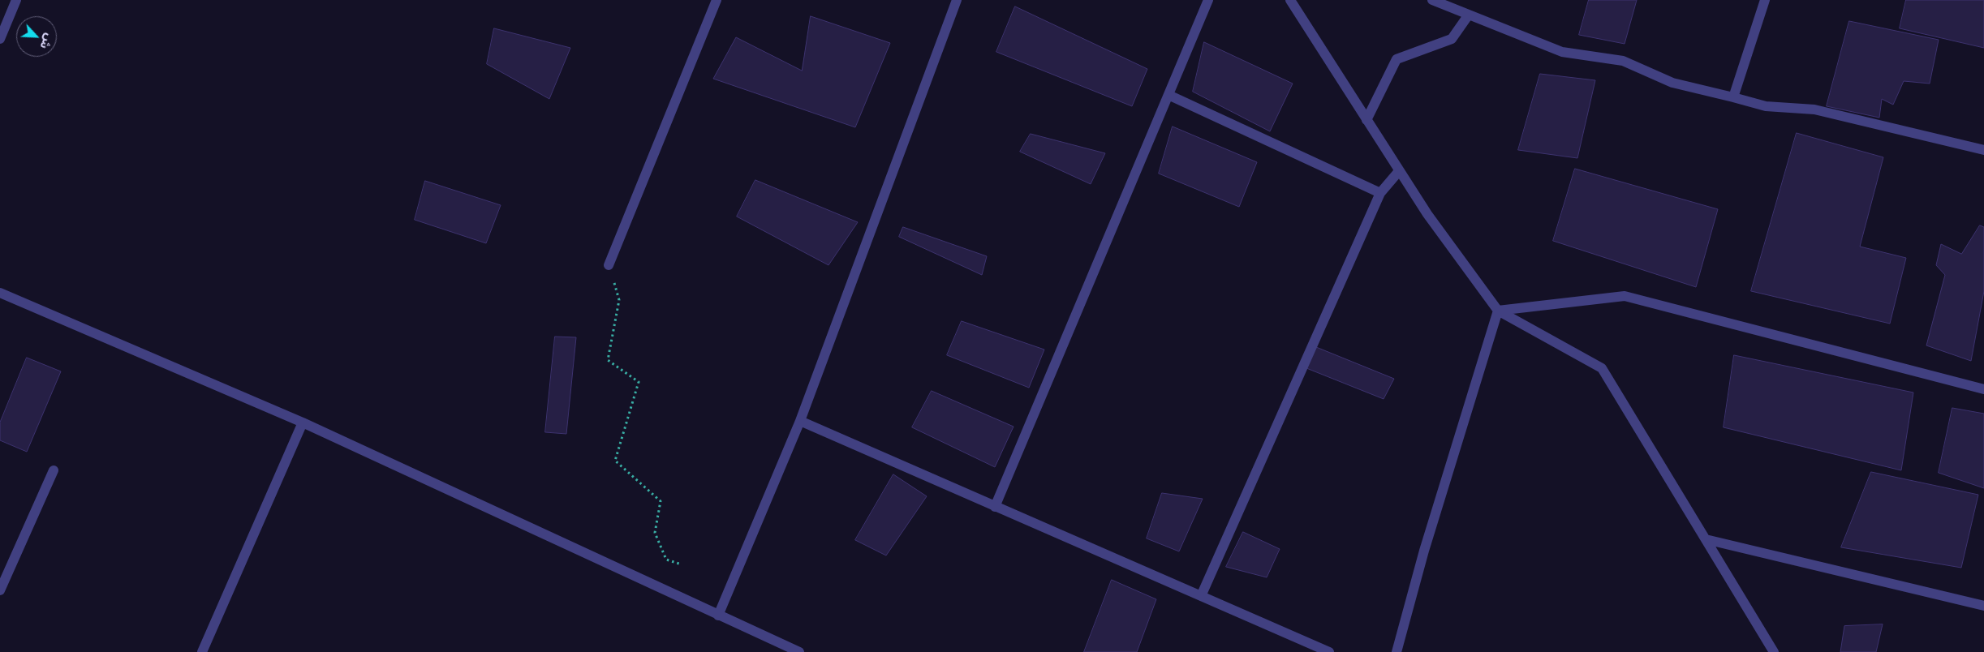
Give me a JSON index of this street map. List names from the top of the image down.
{
  "north": "bottom right"
}
